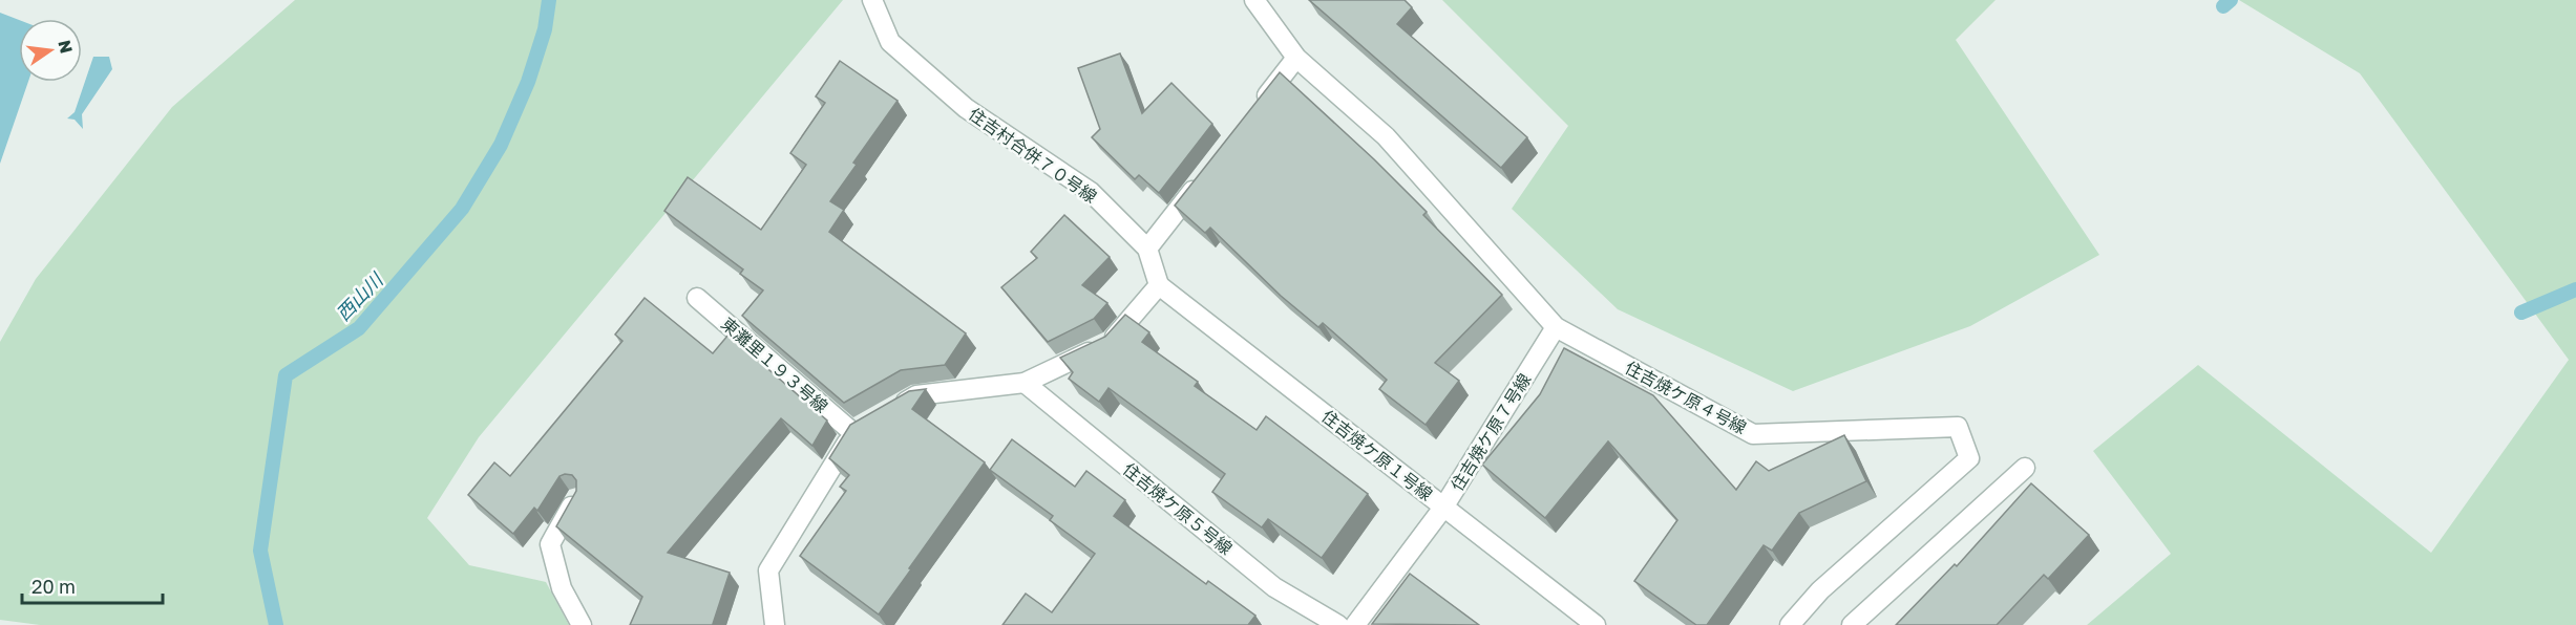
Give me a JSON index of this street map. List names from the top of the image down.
{
  "streets": {
    "street": [
      "住吉村合併７０号線",
      "東灘里１９３号線",
      "住吉焼ケ原４号線",
      "住吉焼ケ原７号線",
      "住吉焼ケ原１号線",
      "住吉焼ケ原５号線"
    ]
  },
  "crossings": [
    ["住吉村合併７０号線", "住吉焼ケ原１号線"],
    ["住吉焼ケ原４号線", "住吉焼ケ原７号線"],
    ["住吉焼ケ原７号線", "住吉焼ケ原１号線"]
  ],
  "water": ["西山川"],
  "scale_bar": "20 m",
  "north": "right"
}
